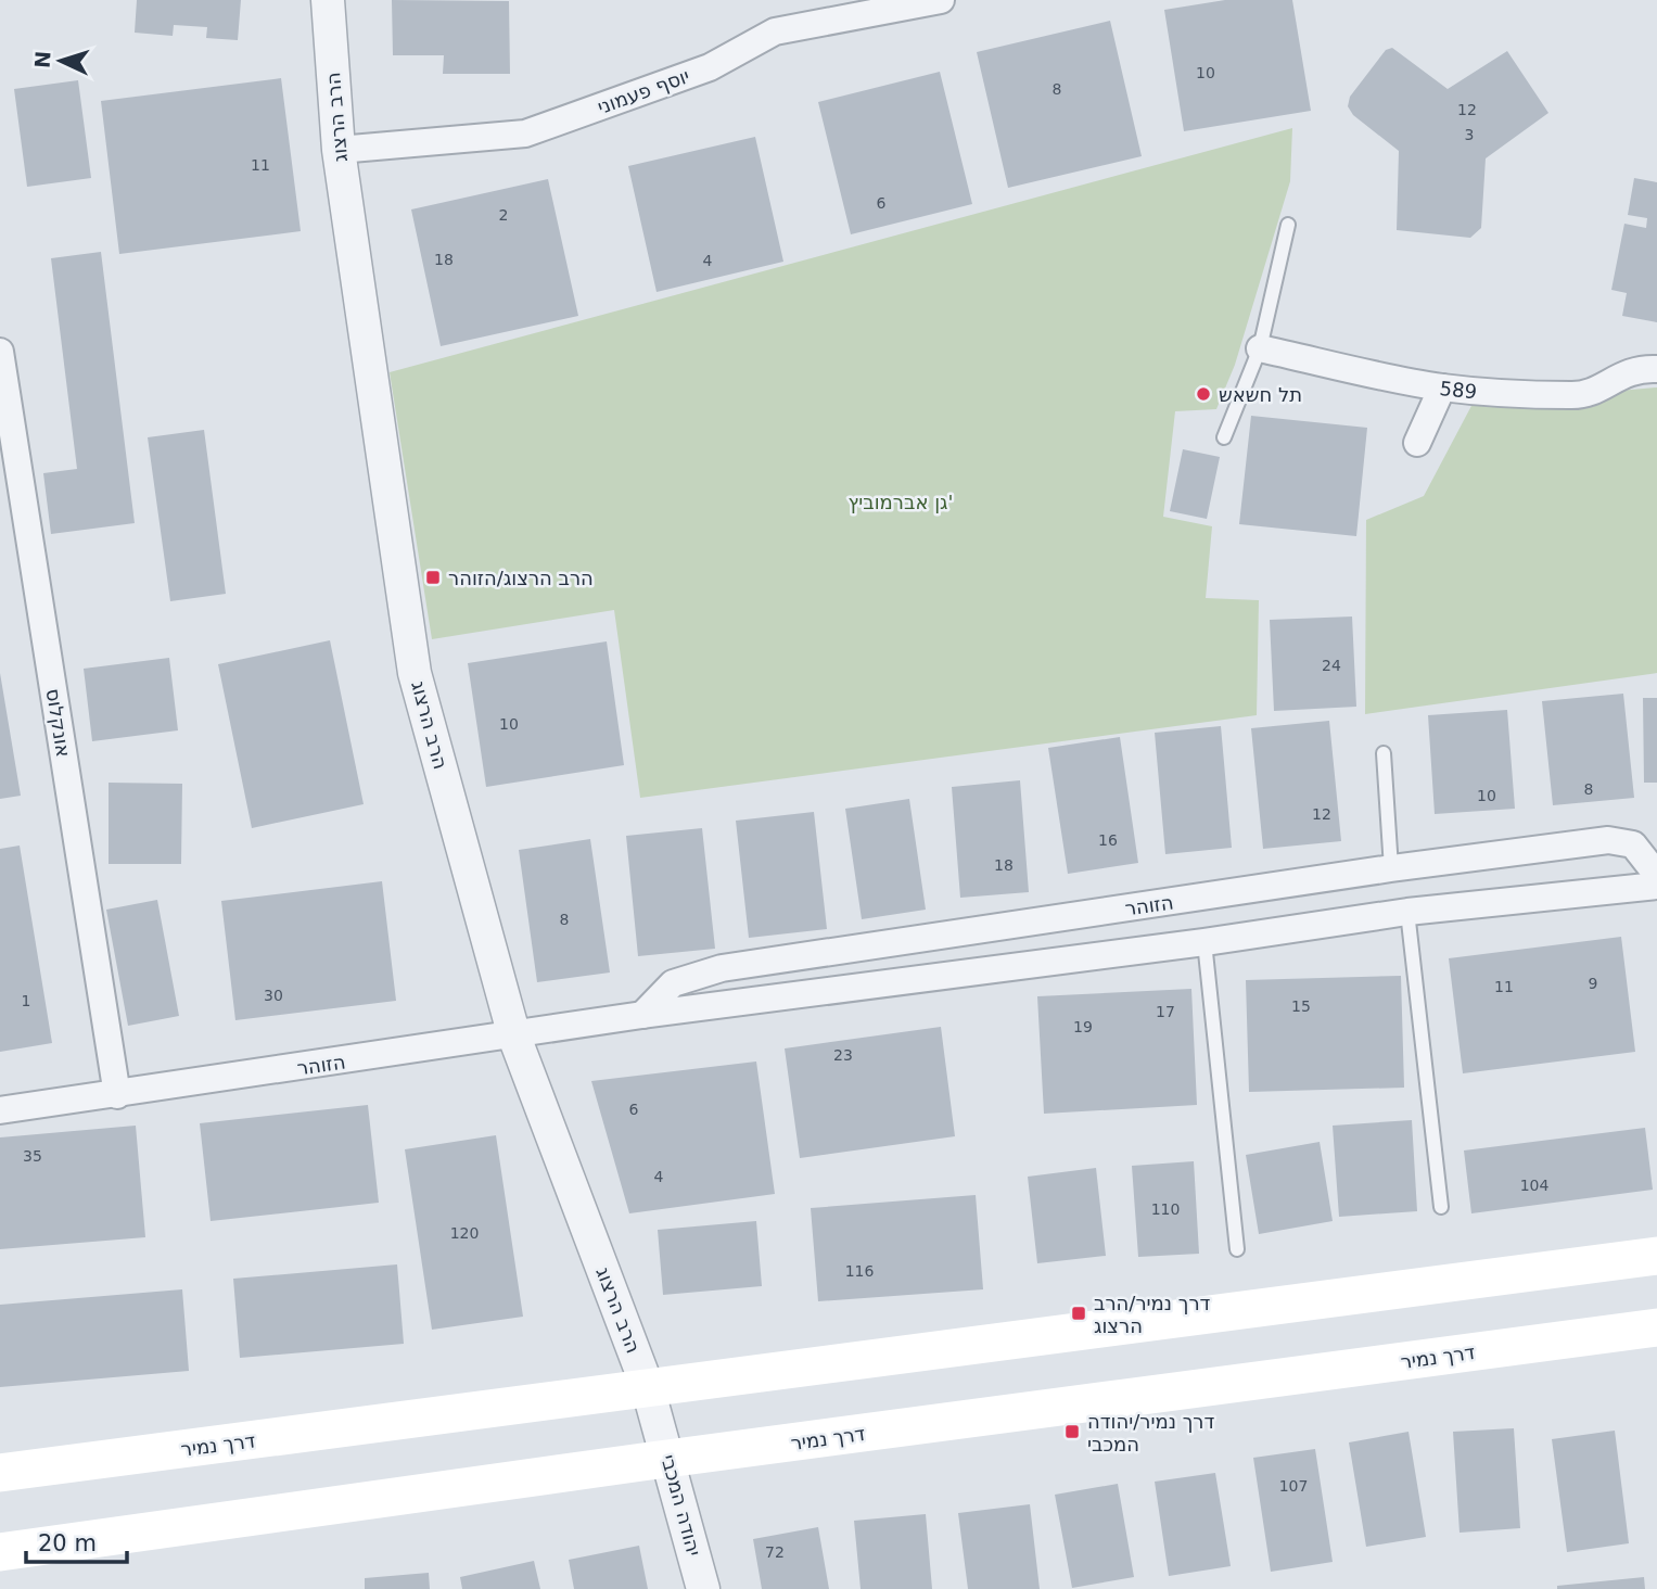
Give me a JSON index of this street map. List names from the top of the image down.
{
  "streets": {
    "main road": ["דרך נמיר"],
    "street": [
      "יוסף פעמוני",
      "הרב הרצוג",
      "589",
      "אונקלוס",
      "הזוהר",
      "יהודה המכבי"
    ]
  },
  "crossings": [
    ["יוסף פעמוני", "הרב הרצוג"],
    ["הרב הרצוג", "הזוהר"],
    ["הרב הרצוג", "דרך נמיר"],
    ["הרב הרצוג", "יהודה המכבי"],
    ["אונקלוס", "הזוהר"],
    ["דרך נמיר", "יהודה המכבי"]
  ],
  "parks": ["גן אברמוביץ'"],
  "places": {
    "other": ["תל חשאש"],
    "transit": ["הרב הרצוג/הזוהר", "דרך נמיר/הרב הרצוג", "דרך נמיר/יהודה המכבי"]
  },
  "house_numbers": [
    "10",
    "8",
    "12",
    "3",
    "11",
    "6",
    "2",
    "18",
    "4",
    "24",
    "10",
    "8",
    "10",
    "12",
    "16",
    "18",
    "8",
    "9",
    "11",
    "30",
    "1",
    "15",
    "17",
    "19",
    "23",
    "6",
    "35",
    "4",
    "104",
    "110",
    "120",
    "116",
    "107",
    "72"
  ],
  "scale_bar": "20 m",
  "north": "left"
}
